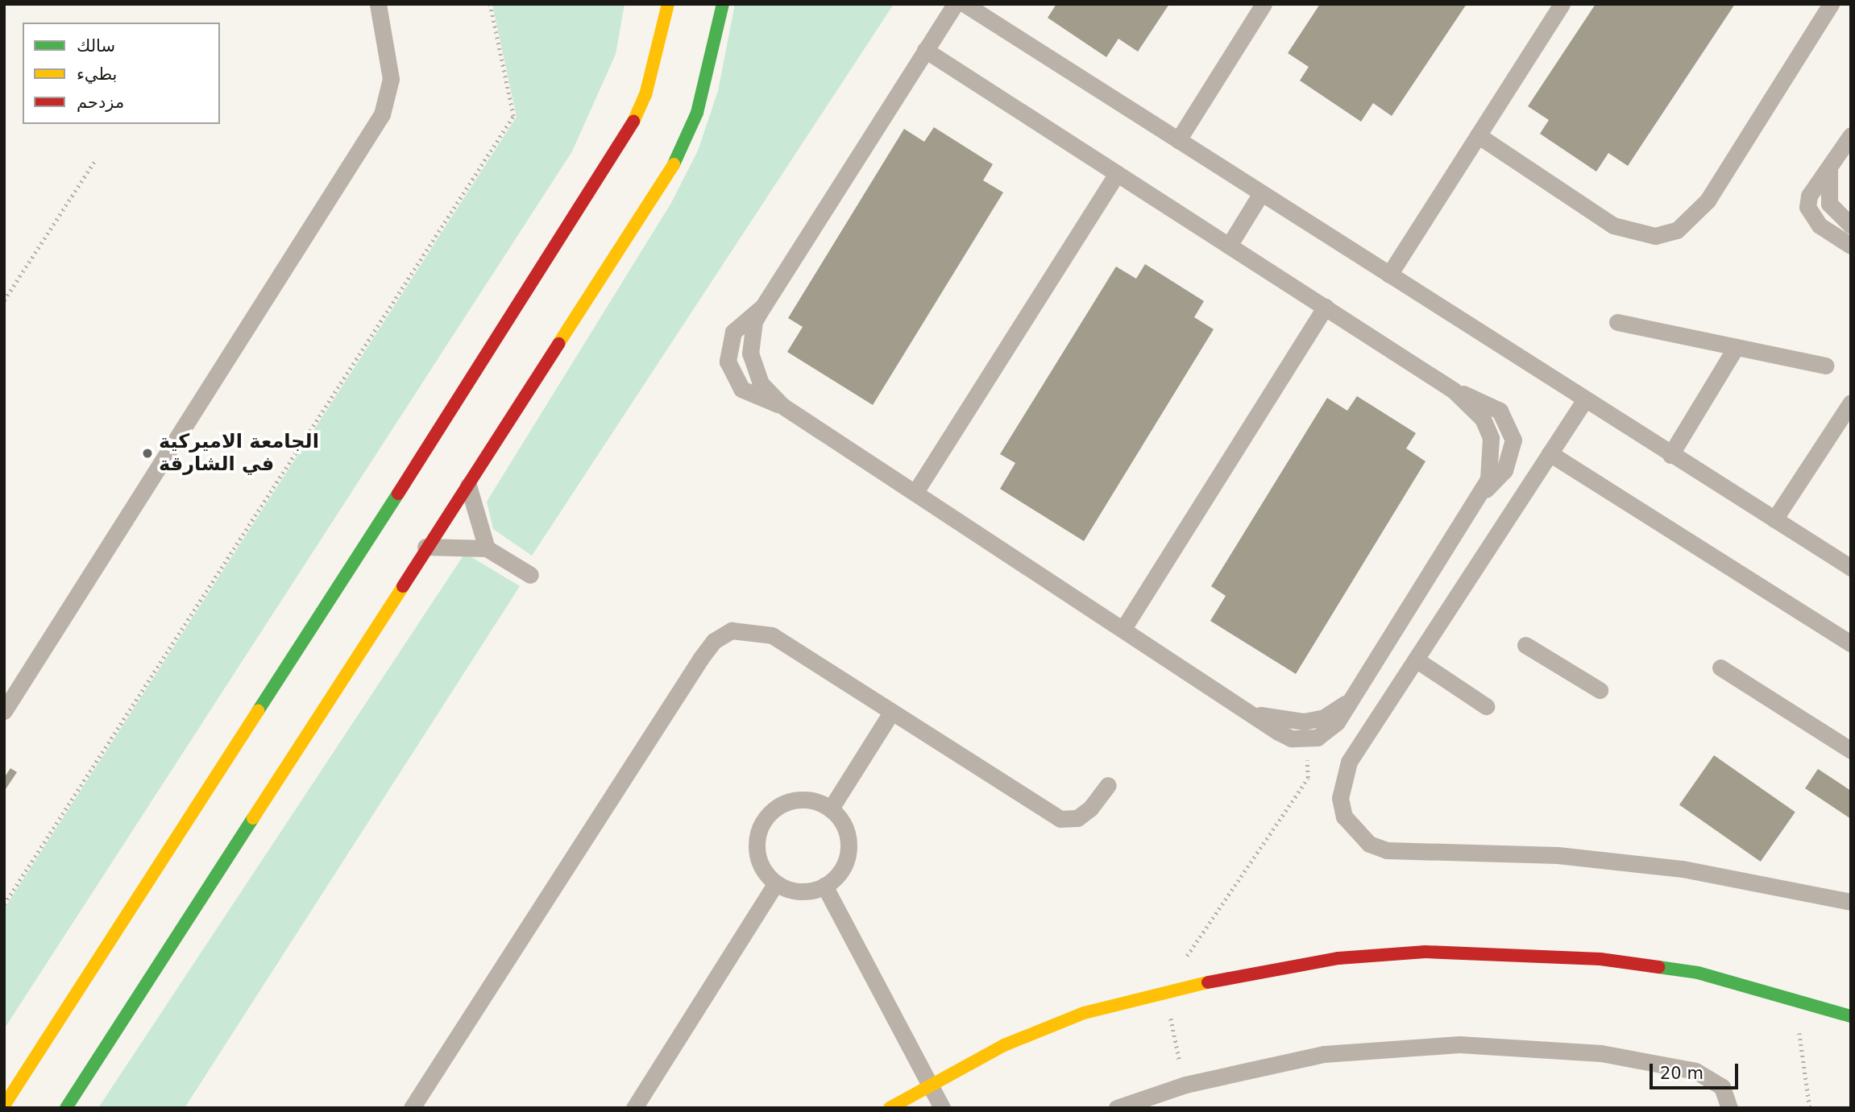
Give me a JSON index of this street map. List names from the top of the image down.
{
  "places": ["الجامعة الاميركية في الشارقة"],
  "legend": ["سالك", "بطيء", "مزدحم"],
  "scale_bar": "20 m"
}
